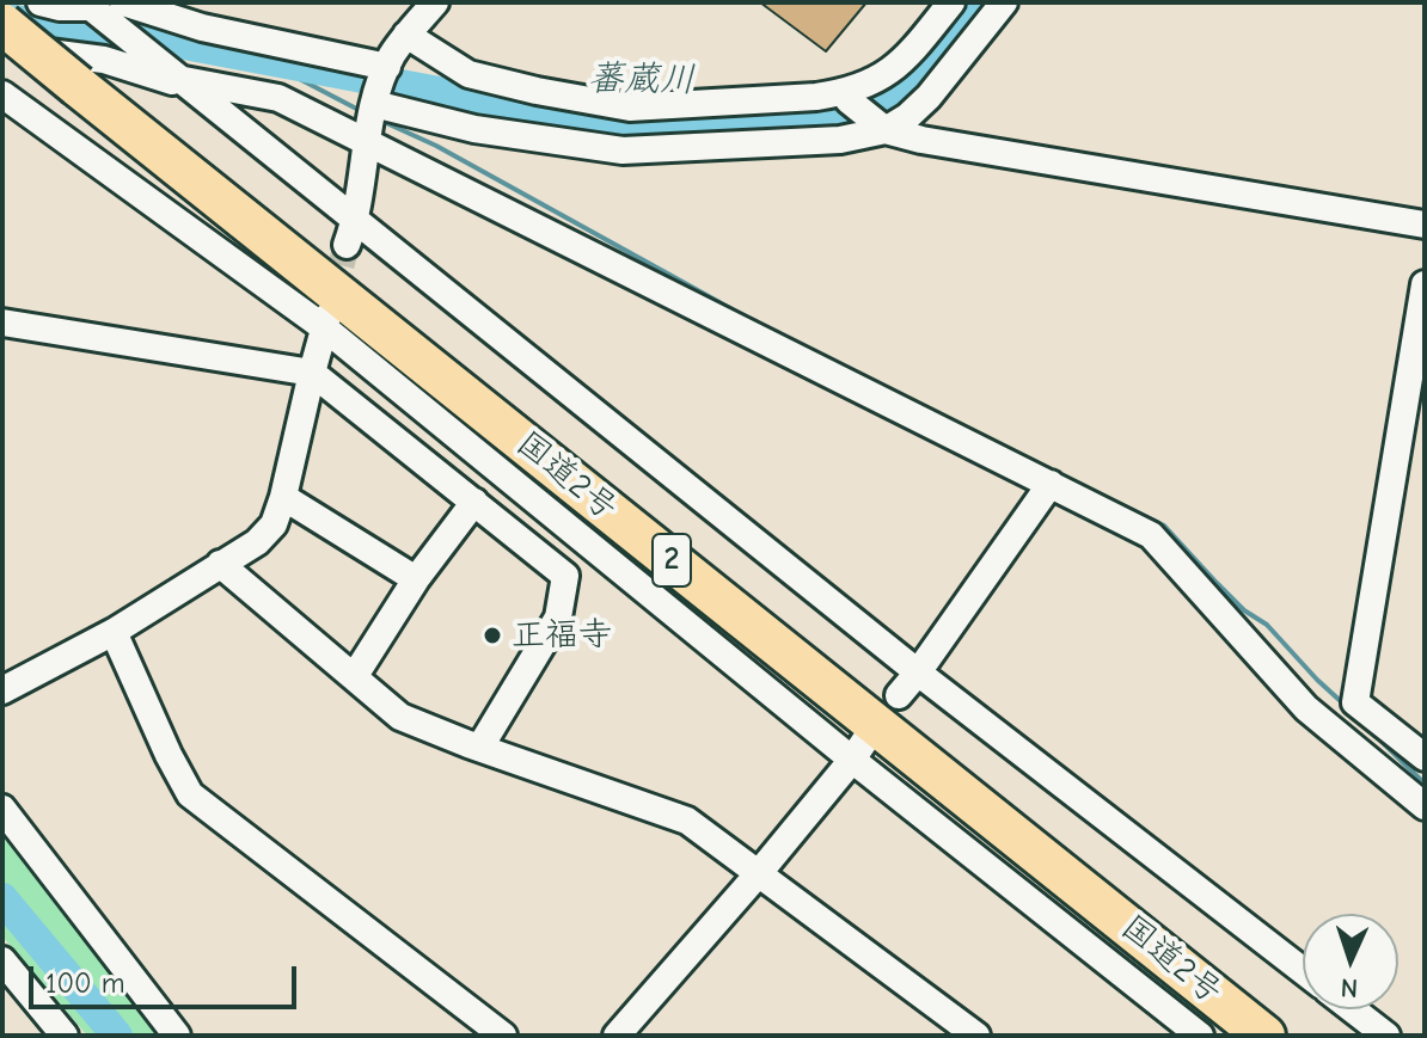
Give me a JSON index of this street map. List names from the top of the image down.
{
  "streets": {
    "highway": ["国道2号", "2"]
  },
  "water": ["蕃蔵川"],
  "places": ["正福寺"],
  "scale_bar": "100 m",
  "north": "bottom"
}
